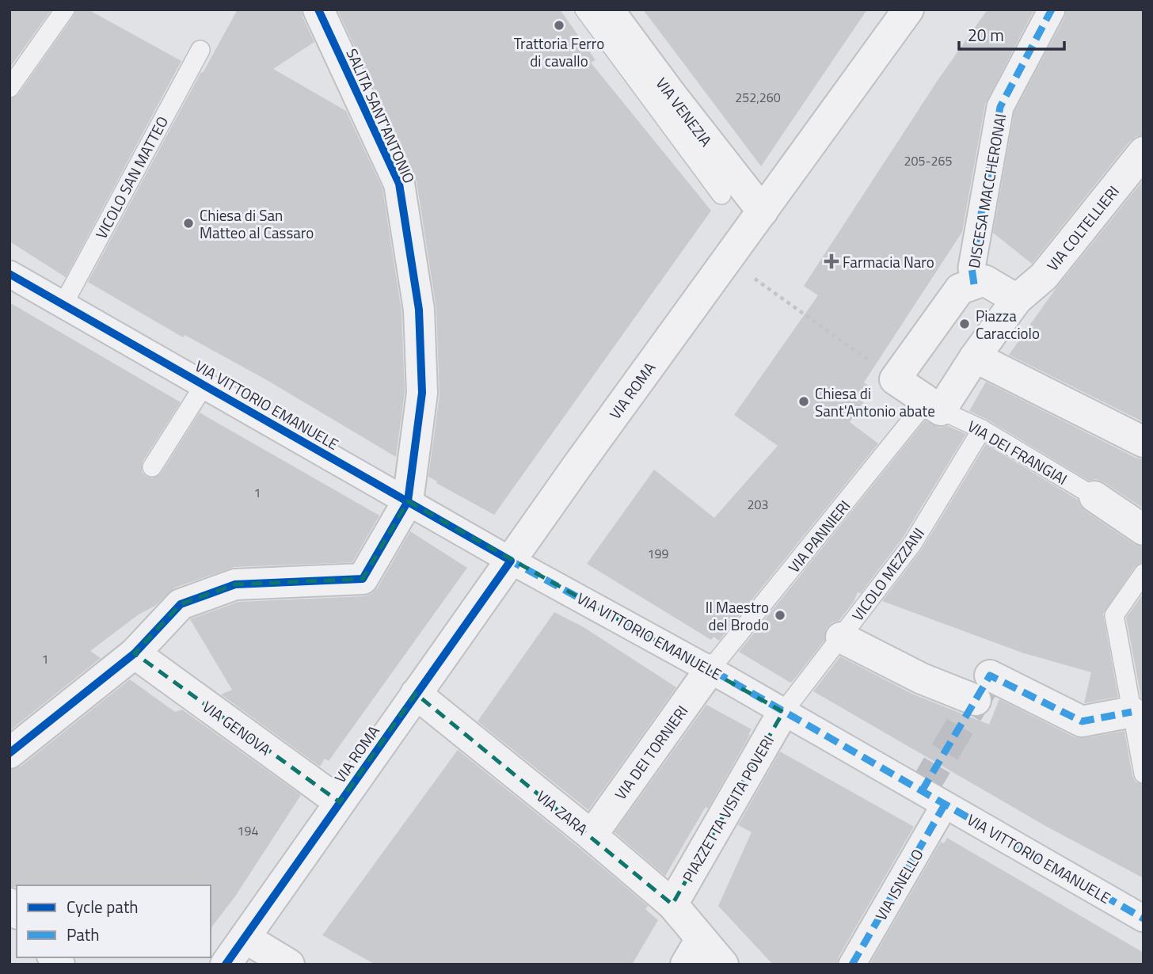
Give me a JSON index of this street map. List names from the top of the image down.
{
  "streets": {
    "street": [
      "VIA VENEZIA",
      "SALITA SANT'ANTONIO",
      "DISCESA MACCHERONAI",
      "VIA COLTELLIERI",
      "VIA ROMA",
      "VIA VITTORIO EMANUELE",
      "VIA GENOVA",
      "VIA DEI TORNIERI",
      "PIAZZETTA VISITA POVERI",
      "VIA ZARA",
      "VIA ISNELLO"
    ],
    "lane": [
      "VICOLO SAN MATTEO",
      "VIA DEI FRANGIAI",
      "VIA PANNIERI",
      "VICOLO MEZZANI"
    ]
  },
  "crossings": [
    ["VIA VENEZIA", "VIA ROMA"],
    ["SALITA SANT'ANTONIO", "VIA VITTORIO EMANUELE"],
    ["VICOLO SAN MATTEO", "VIA VITTORIO EMANUELE"],
    ["VIA ROMA", "VIA VITTORIO EMANUELE"],
    ["VIA ROMA", "VIA GENOVA"],
    ["VIA ROMA", "VIA ZARA"],
    ["VIA VITTORIO EMANUELE", "VIA PANNIERI"],
    ["VIA VITTORIO EMANUELE", "VICOLO MEZZANI"],
    ["VIA VITTORIO EMANUELE", "VIA DEI TORNIERI"],
    ["VIA VITTORIO EMANUELE", "PIAZZETTA VISITA POVERI"],
    ["VIA VITTORIO EMANUELE", "VIA ISNELLO"],
    ["VIA DEI FRANGIAI", "VIA PANNIERI"],
    ["VIA DEI FRANGIAI", "VICOLO MEZZANI"],
    ["VIA PANNIERI", "VIA DEI TORNIERI"],
    ["VICOLO MEZZANI", "PIAZZETTA VISITA POVERI"],
    ["VIA DEI TORNIERI", "VIA ZARA"],
    ["PIAZZETTA VISITA POVERI", "VIA ZARA"]
  ],
  "places": {
    "other": [
      "Trattoria Ferro di cavallo",
      "Chiesa di San Matteo al Cassaro",
      "Piazza Caracciolo",
      "Chiesa di Sant'Antonio abate",
      "Il Maestro del Brodo"
    ],
    "health": ["Farmacia Naro"]
  },
  "house_numbers": [
    "252,260",
    "205-265",
    "1",
    "203",
    "199",
    "1",
    "194"
  ],
  "legend": ["Cycle path", "Path"],
  "scale_bar": "20 m"
}
